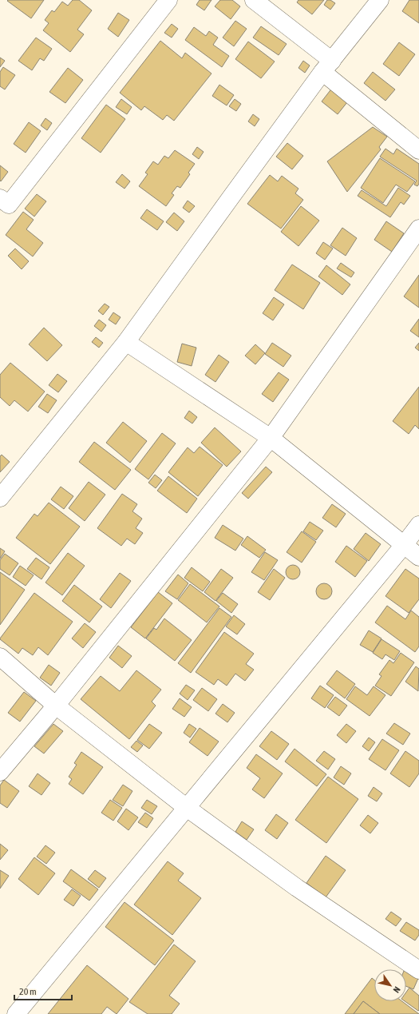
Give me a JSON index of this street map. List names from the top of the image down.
{
  "scale_bar": "20 m",
  "north": "bottom right"
}
